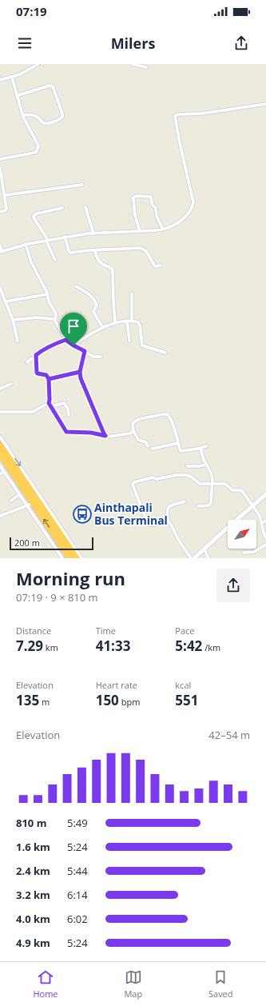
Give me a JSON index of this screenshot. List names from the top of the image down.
{
  "places": {
    "bus stop": ["Ainthapali Bus Terminal"]
  },
  "scale_bar": "200 m",
  "north": "top right",
  "page": {
    "status": "07:19",
    "header": "Milers",
    "scale": "200 m",
    "heading": ["Morning run", "07:19 · 9 × 810 m"],
    "stats": [
      ["Distance", "7.29 km"],
      ["Time", "41:33"],
      ["Pace", "5:42 /km"],
      ["Elevation", "135 m"],
      ["Heart rate", "150 bpm"],
      ["kcal", "551"]
    ],
    "chart": ["Elevation", "42–54 m"],
    "list": [
      {
        "name": "810 m",
        "note": "5:49"
      },
      {
        "name": "1.6 km",
        "note": "5:24"
      },
      {
        "name": "2.4 km",
        "note": "5:44"
      },
      {
        "name": "3.2 km",
        "note": "6:14"
      },
      {
        "name": "4.0 km",
        "note": "6:02"
      },
      {
        "name": "4.9 km",
        "note": "5:24"
      }
    ],
    "tabs": ["Home", "Map", "Saved"]
  }
}
